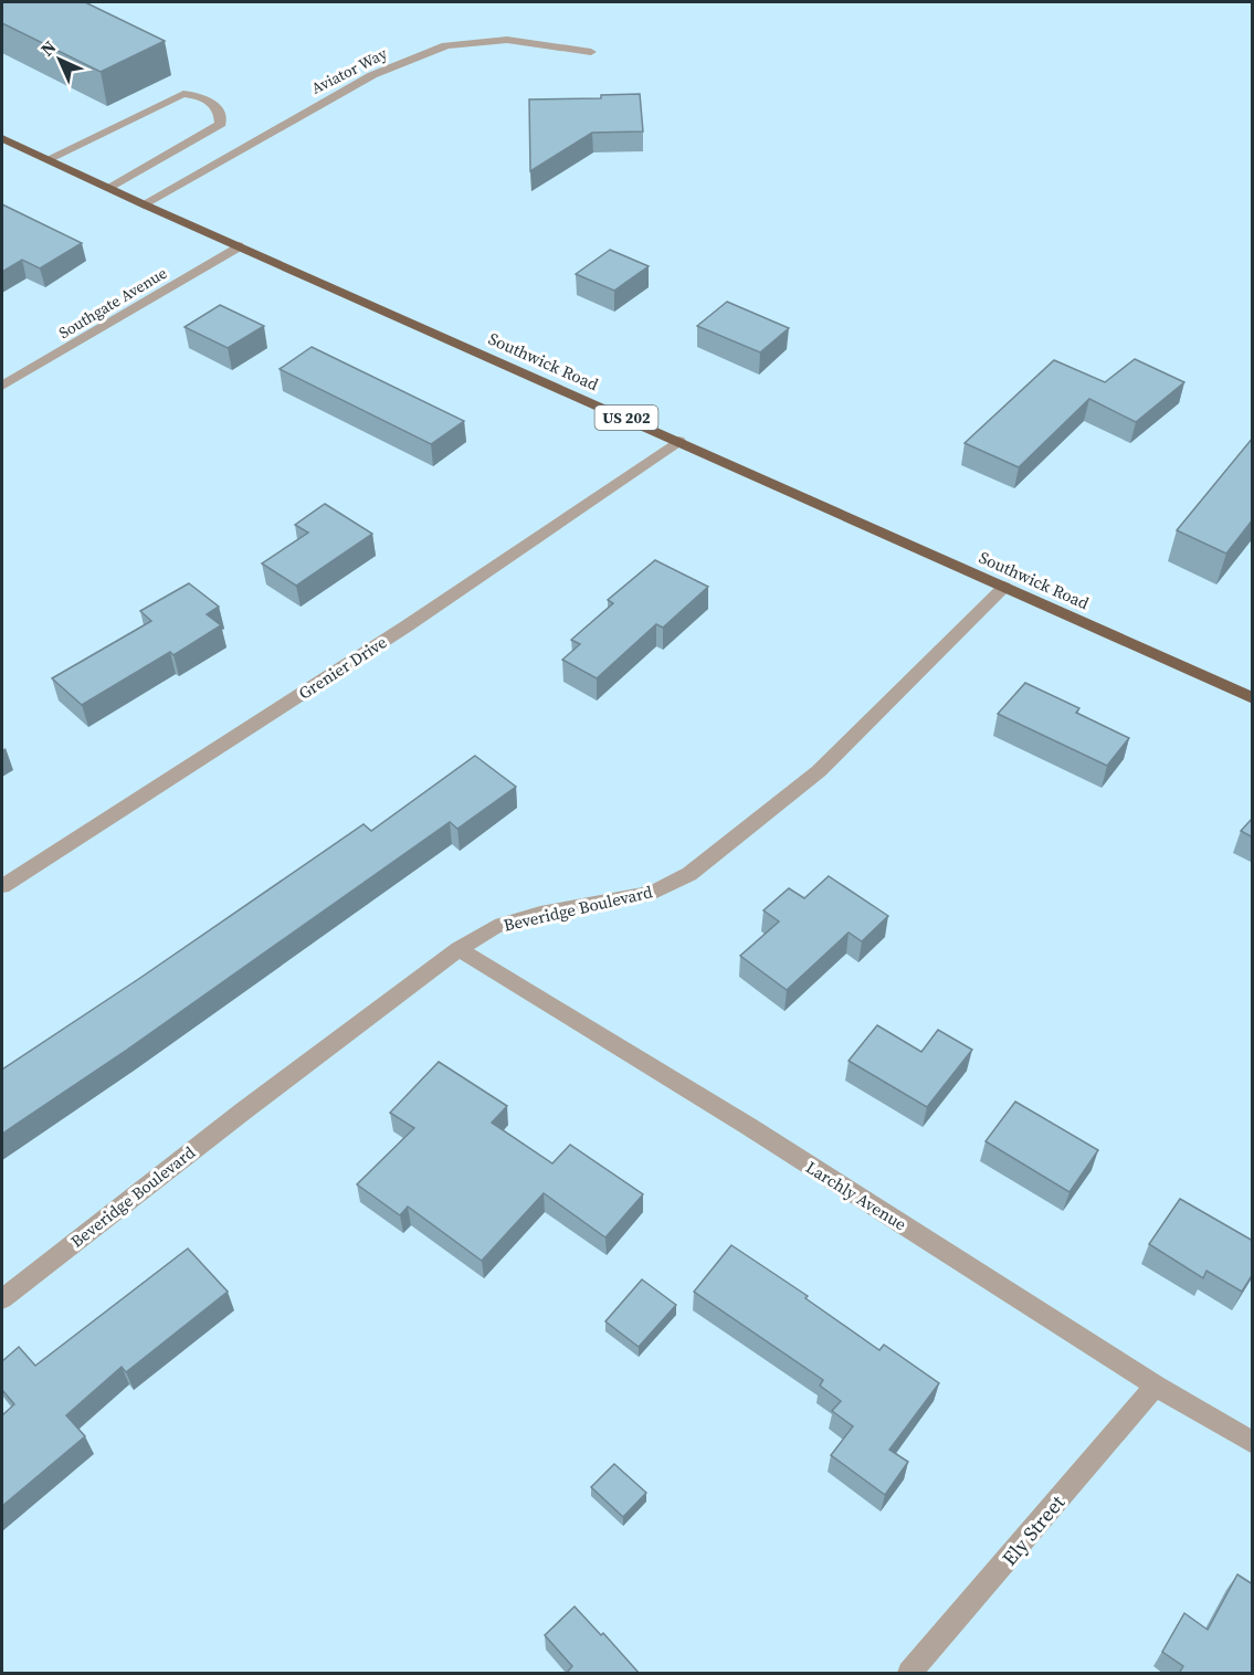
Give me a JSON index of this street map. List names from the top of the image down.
{
  "streets": {
    "highway": ["Southwick Road", "US 202"],
    "street": [
      "Aviator Way",
      "Southgate Avenue",
      "Grenier Drive",
      "Beveridge Boulevard",
      "Larchly Avenue",
      "Ely Street"
    ]
  },
  "crossings": [
    ["Aviator Way", "Southwick Road"],
    ["Southgate Avenue", "Southwick Road"],
    ["Southwick Road", "Grenier Drive"],
    ["Southwick Road", "Beveridge Boulevard"],
    ["Beveridge Boulevard", "Larchly Avenue"],
    ["Larchly Avenue", "Ely Street"]
  ],
  "north": "top left"
}
